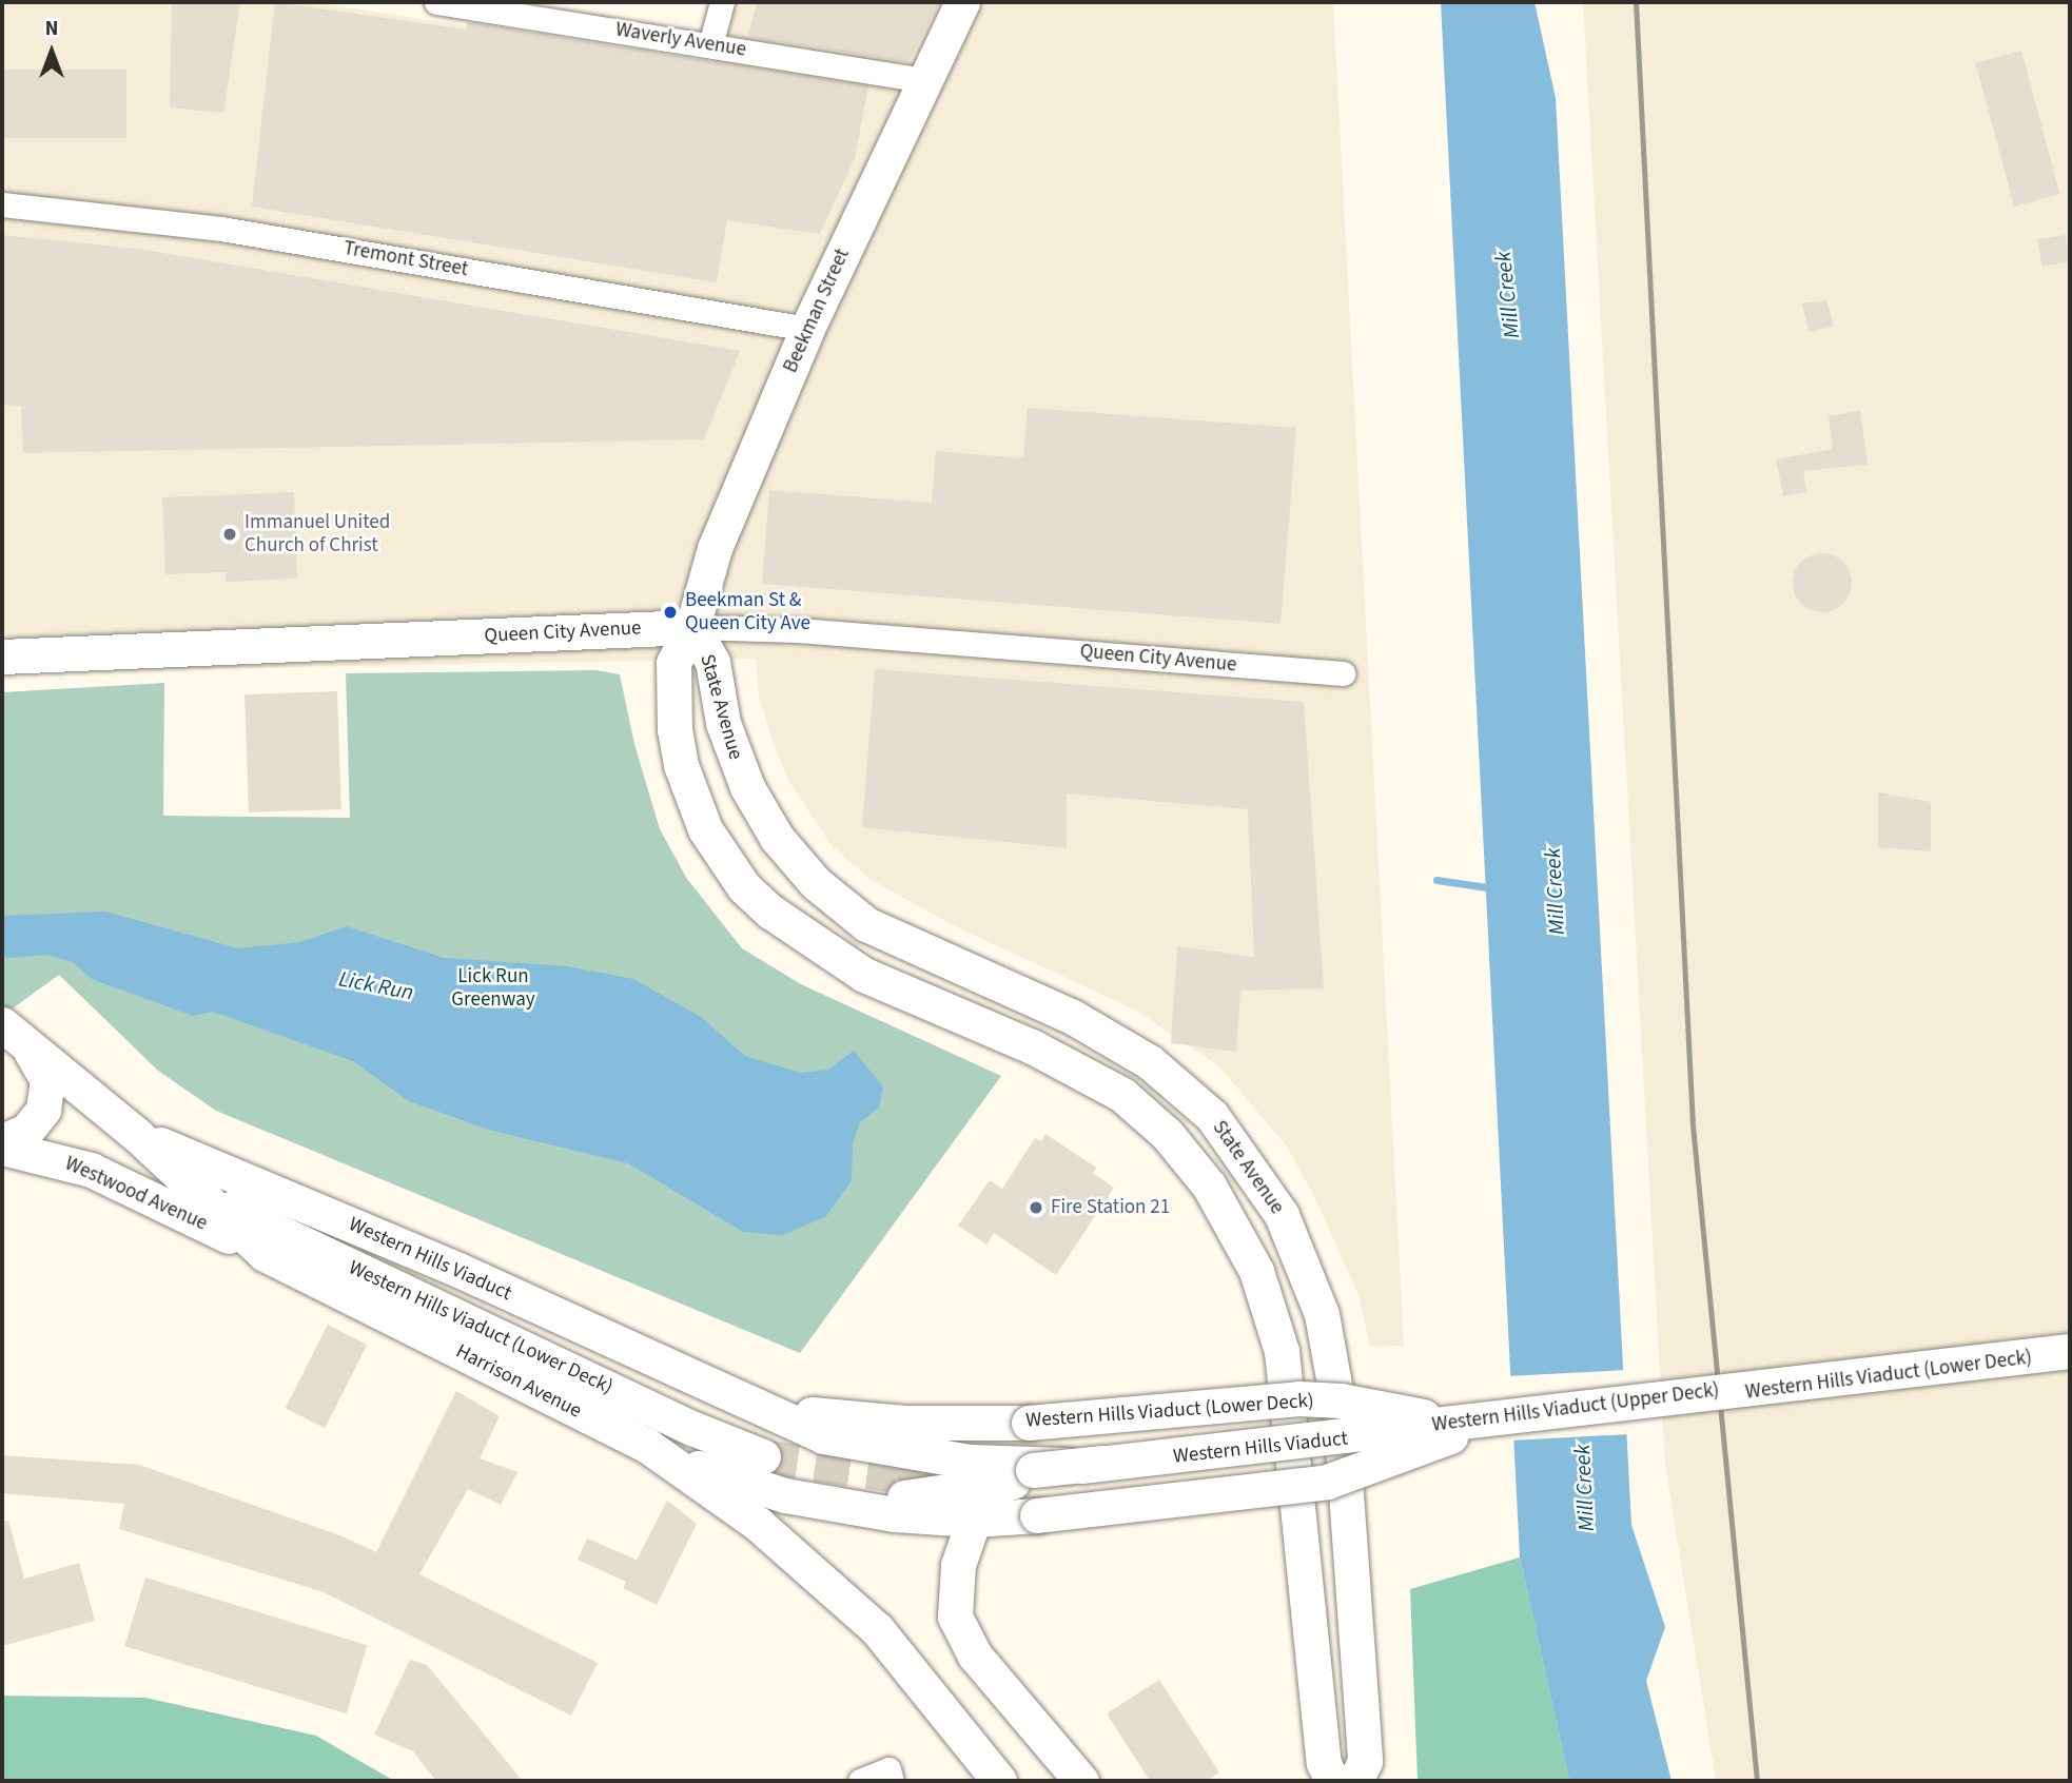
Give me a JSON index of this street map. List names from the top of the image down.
{
  "streets": {
    "main road": [
      "Beekman Street",
      "Queen City Avenue",
      "State Avenue",
      "Westwood Avenue",
      "Western Hills Viaduct",
      "Western Hills Viaduct (Lower Deck)",
      "Harrison Avenue",
      "Western Hills Viaduct (Upper Deck)"
    ],
    "street": ["Waverly Avenue", "Tremont Street"]
  },
  "crossings": [
    ["Waverly Avenue", "Beekman Street"],
    ["Tremont Street", "Beekman Street"],
    ["Beekman Street", "Queen City Avenue"],
    ["Beekman Street", "State Avenue"],
    ["Queen City Avenue", "State Avenue"],
    ["Westwood Avenue", "Harrison Avenue"],
    ["Western Hills Viaduct", "Western Hills Viaduct (Lower Deck)"],
    ["Western Hills Viaduct", "Harrison Avenue"],
    ["Western Hills Viaduct", "Western Hills Viaduct (Upper Deck)"],
    ["Western Hills Viaduct (Lower Deck)", "Harrison Avenue"],
    ["Western Hills Viaduct (Lower Deck)", "Western Hills Viaduct (Upper Deck)"]
  ],
  "water": ["Mill Creek", "Lick Run"],
  "parks": ["Lick Run Greenway"],
  "places": ["Immanuel United Church of Christ", "Beekman St & Queen City Ave", "Fire Station 21"],
  "north": "top"
}
